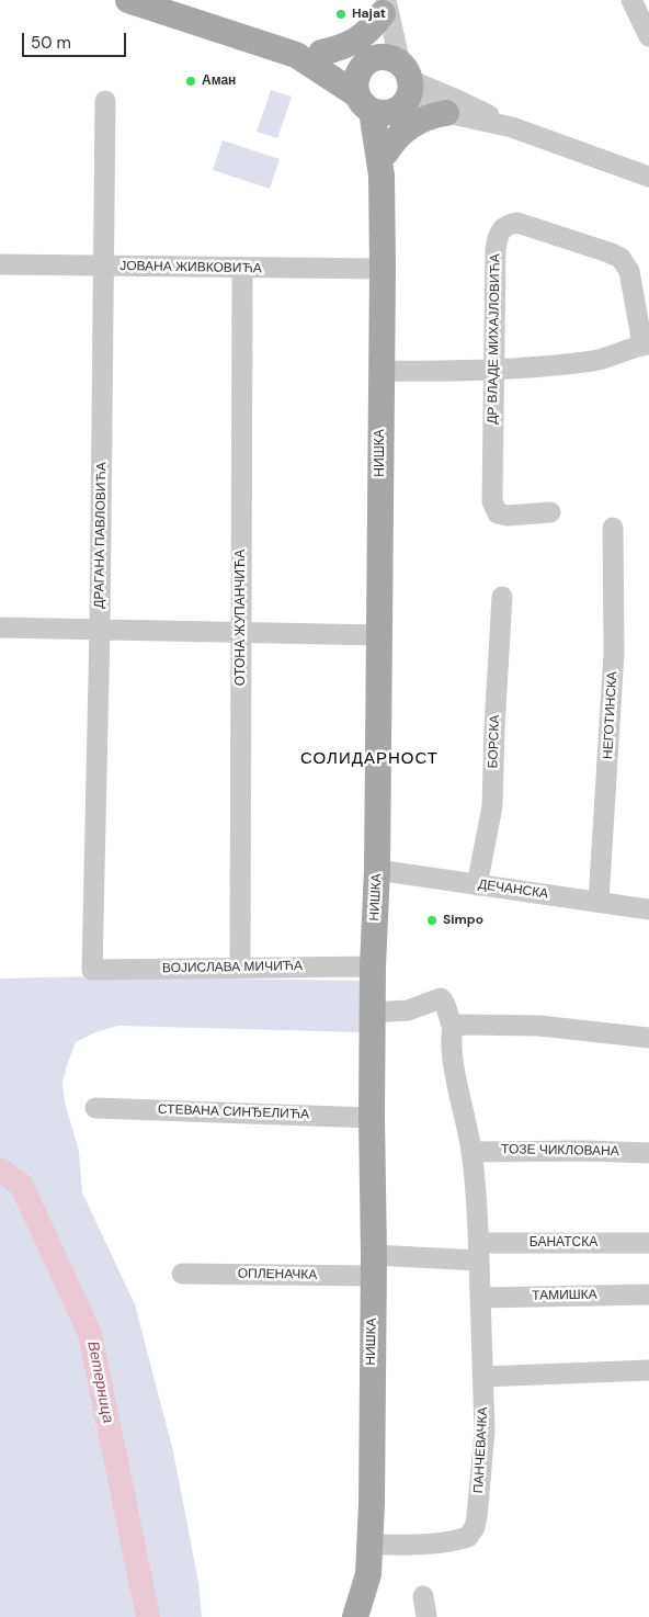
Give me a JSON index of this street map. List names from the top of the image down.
{
  "streets": {
    "main road": ["НИШКА"],
    "street": [
      "ЈОВАНА ЖИВКОВИЋА",
      "ДР ВЛАДЕ МИХАЈЛОВИЋА",
      "ДРАГАНА ПАВЛОВИЋА",
      "ОТОНА ЖУПАНЧИЋА",
      "НЕГОТИНСКА",
      "БОРСКА",
      "ДЕЧАНСКА",
      "ВОЈИСЛАВА МИЧИЋА",
      "СТЕВАНА СИНЂЕЛИЋА",
      "ТОЗЕ ЧИКЛОВАНА",
      "БАНАТСКА",
      "ОПЛЕНАЧКА",
      "ТАМИШКА",
      "ПАНЧЕВАЧКА"
    ]
  },
  "crossings": [
    ["ЈОВАНА ЖИВКОВИЋА", "НИШКА"],
    ["ЈОВАНА ЖИВКОВИЋА", "ДРАГАНА ПАВЛОВИЋА"],
    ["ЈОВАНА ЖИВКОВИЋА", "ОТОНА ЖУПАНЧИЋА"],
    ["НИШКА", "ДЕЧАНСКА"],
    ["НИШКА", "ВОЈИСЛАВА МИЧИЋА"],
    ["НИШКА", "СТЕВАНА СИНЂЕЛИЋА"],
    ["НИШКА", "БАНАТСКА"],
    ["НИШКА", "ОПЛЕНАЧКА"],
    ["НИШКА", "ПАНЧЕВАЧКА"],
    ["ДРАГАНА ПАВЛОВИЋА", "ВОЈИСЛАВА МИЧИЋА"],
    ["ОТОНА ЖУПАНЧИЋА", "ВОЈИСЛАВА МИЧИЋА"],
    ["НЕГОТИНСКА", "ДЕЧАНСКА"],
    ["БОРСКА", "ДЕЧАНСКА"],
    ["ТОЗЕ ЧИКЛОВАНА", "ПАНЧЕВАЧКА"],
    ["БАНАТСКА", "ОПЛЕНАЧКА"],
    ["БАНАТСКА", "ПАНЧЕВАЧКА"],
    ["ТАМИШКА", "ПАНЧЕВАЧКА"]
  ],
  "districts": ["СОЛИДАРНОСТ"],
  "water": ["Ветерница"],
  "places": ["Hajat", "Аман", "Simpo"],
  "scale_bar": "50 m"
}
